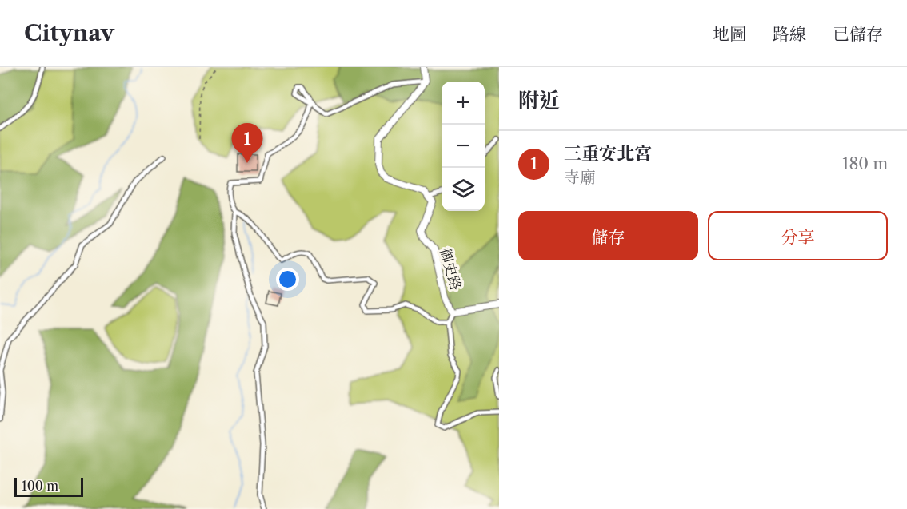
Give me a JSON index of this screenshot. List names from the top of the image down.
{
  "streets": {
    "street": ["御史路"]
  },
  "scale_bar": "100 m",
  "page": {
    "header": "Citynav",
    "nav": ["地圖", "路線", "已儲存"],
    "heading": "附近",
    "map_buttons": ["+", "−"],
    "pins": "1",
    "list": [
      {
        "mark": "1",
        "name": "三重安北宮",
        "note": "寺廟",
        "value": "180 m"
      }
    ],
    "buttons": ["儲存", "分享"],
    "scale": "100 m"
  }
}
